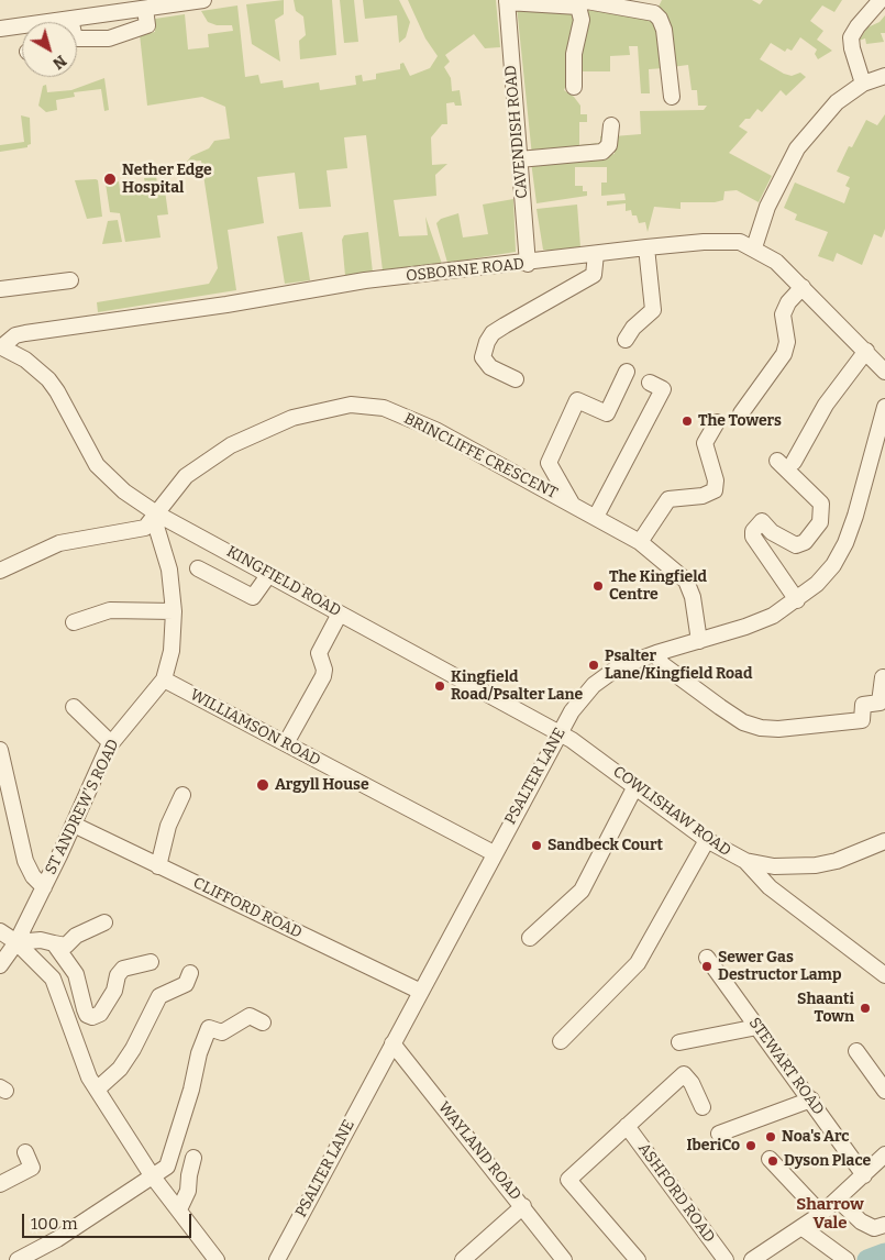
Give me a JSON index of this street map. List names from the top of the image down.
{
  "streets": {
    "street": [
      "CAVENDISH ROAD",
      "OSBORNE ROAD",
      "BRINCLIFFE CRESCENT",
      "KINGFIELD ROAD",
      "WILLIAMSON ROAD",
      "PSALTER LANE",
      "ST ANDREW'S ROAD",
      "COWLISHAW ROAD",
      "CLIFFORD ROAD",
      "STEWART ROAD",
      "WAYLAND ROAD",
      "ASHFORD ROAD"
    ]
  },
  "crossings": [
    ["CAVENDISH ROAD", "OSBORNE ROAD"],
    ["OSBORNE ROAD", "KINGFIELD ROAD"],
    ["BRINCLIFFE CRESCENT", "KINGFIELD ROAD"],
    ["BRINCLIFFE CRESCENT", "PSALTER LANE"],
    ["BRINCLIFFE CRESCENT", "ST ANDREW'S ROAD"],
    ["KINGFIELD ROAD", "PSALTER LANE"],
    ["KINGFIELD ROAD", "ST ANDREW'S ROAD"],
    ["KINGFIELD ROAD", "COWLISHAW ROAD"],
    ["WILLIAMSON ROAD", "PSALTER LANE"],
    ["WILLIAMSON ROAD", "ST ANDREW'S ROAD"],
    ["PSALTER LANE", "COWLISHAW ROAD"],
    ["PSALTER LANE", "CLIFFORD ROAD"],
    ["PSALTER LANE", "WAYLAND ROAD"],
    ["ST ANDREW'S ROAD", "CLIFFORD ROAD"]
  ],
  "districts": ["Sharrow Vale"],
  "places": [
    "Nether Edge Hospital",
    "The Towers",
    "The Kingfield Centre",
    "Psalter Lane/Kingfield Road",
    "Kingfield Road/Psalter Lane",
    "Argyll House",
    "Sandbeck Court",
    "Sewer Gas Destructor Lamp",
    "Shaanti Town",
    "Noa's Arc",
    "IberiCo",
    "Dyson Place"
  ],
  "scale_bar": "100 m",
  "north": "bottom right"
}
